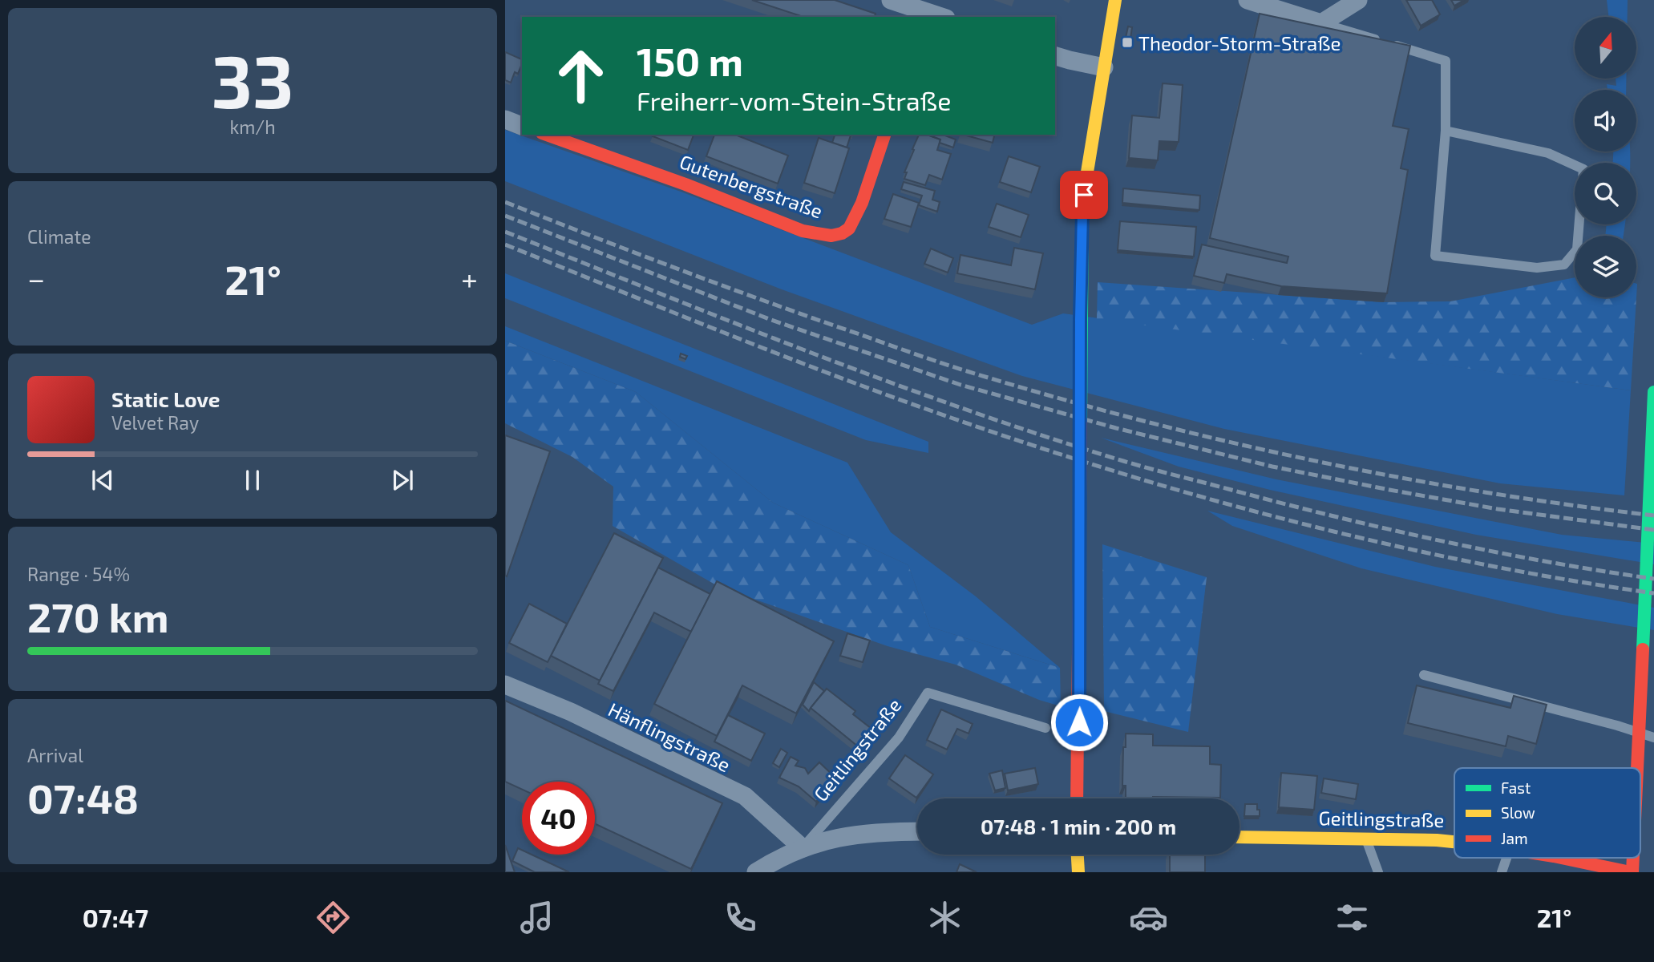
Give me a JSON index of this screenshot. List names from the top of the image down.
{
  "streets": {
    "main road": ["Gutenbergstraße", "Geitlingstraße"],
    "street": ["Hänflingstraße"]
  },
  "crossings": [
    ["Hänflingstraße", "Geitlingstraße"]
  ],
  "places": {
    "transit": ["Theodor-Storm-Straße"]
  },
  "legend": ["Fast", "Slow", "Jam"],
  "north": "top",
  "page": {
    "tile": [
      ["33", "km/h"],
      "Climate",
      ["Range · 54%", "270 km"],
      ["Arrival", "07:48"]
    ],
    "turn": ["150 m", "Freiherr-vom-Stein-Straße"],
    "heat": ["−", "21°", "+"],
    "song": ["Static Love", "Velvet Ray"],
    "limit": "40",
    "trip": "07:48 · 1 min · 200 m",
    "tabs": ["07:47", "21°"]
  }
}
